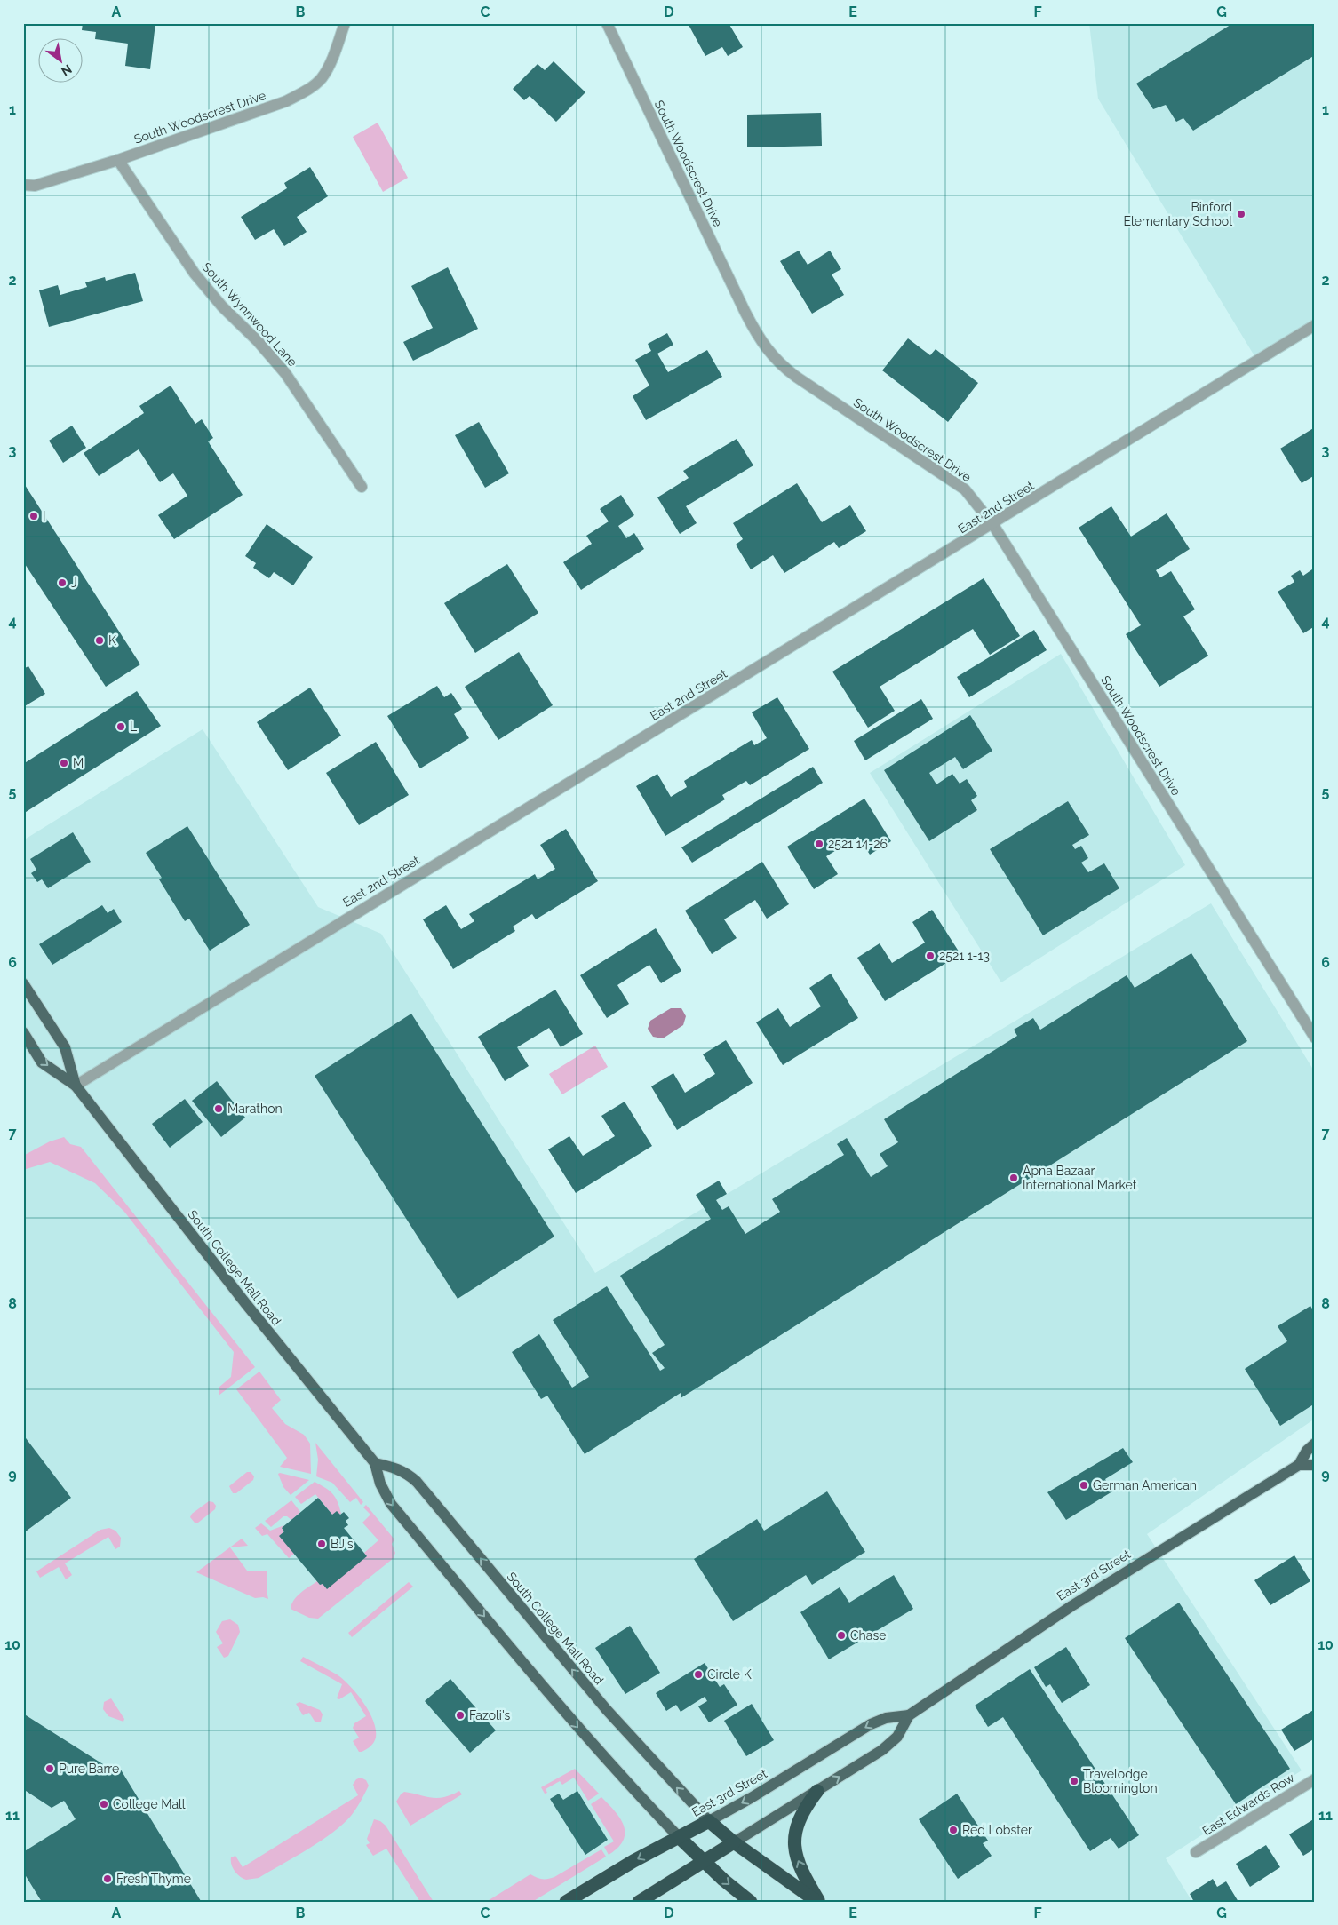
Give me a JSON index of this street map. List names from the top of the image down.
{
  "streets": {
    "highway": ["East 3rd Street"],
    "main road": ["South College Mall Road"],
    "street": [
      "South Woodscrest Drive",
      "South Wynnwood Lane",
      "East 2nd Street",
      "East Edwards Row"
    ]
  },
  "crossings": [
    ["South Woodscrest Drive", "South Wynnwood Lane"],
    ["South Woodscrest Drive", "East 2nd Street"],
    ["East 2nd Street", "South College Mall Road"],
    ["South College Mall Road", "East 3rd Street"]
  ],
  "places": [
    "Binford Elementary School",
    "I",
    "J",
    "K",
    "L",
    "M",
    "2521 14-26",
    "2521 1-13",
    "Marathon",
    "Apna Bazaar International Market",
    "German American",
    "BJ's",
    "Chase",
    "Circle K",
    "Fazoli's",
    "Pure Barre",
    "Travelodge Bloomington",
    "College Mall",
    "Red Lobster",
    "Fresh Thyme"
  ],
  "north": "bottom right",
  "grid": {
    "columns": [
      "A",
      "B",
      "C",
      "D",
      "E",
      "F",
      "G"
    ],
    "rows": [
      "1",
      "2",
      "3",
      "4",
      "5",
      "6",
      "7",
      "8",
      "9",
      "10",
      "11"
    ]
  }
}
